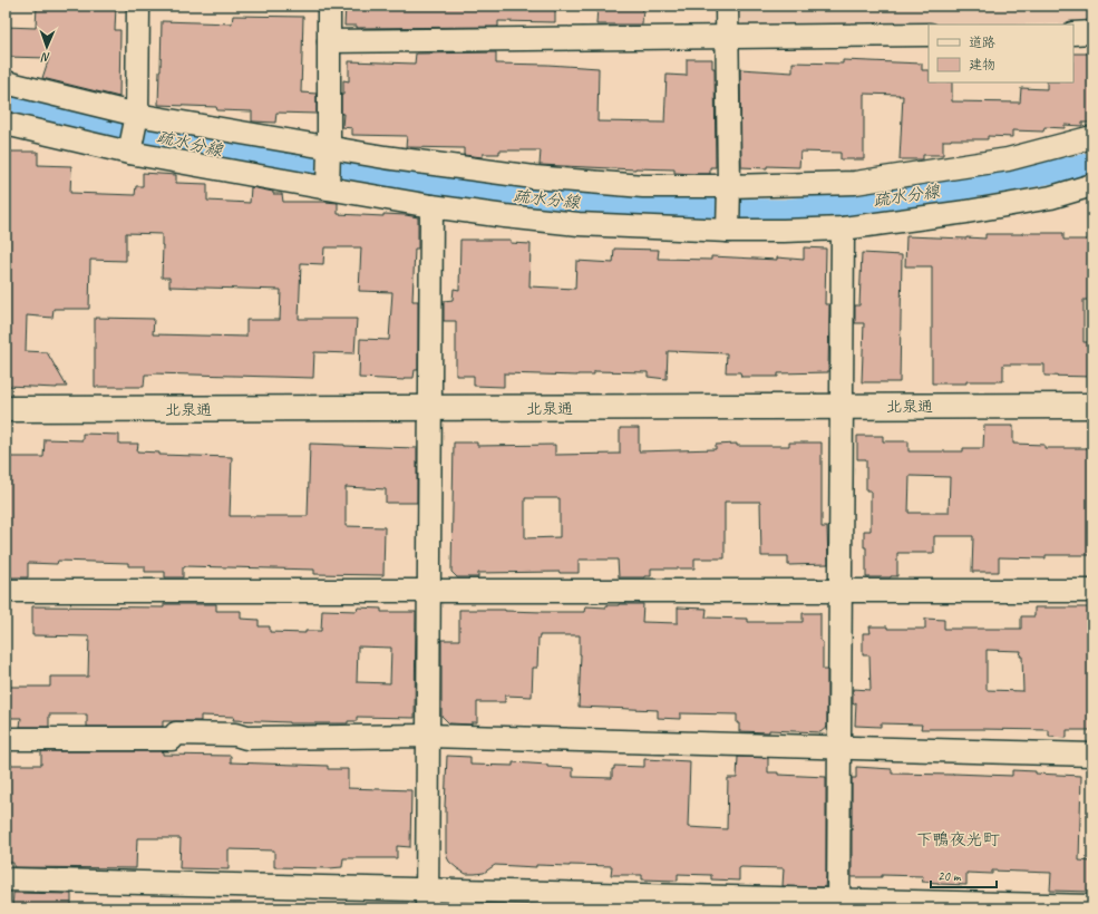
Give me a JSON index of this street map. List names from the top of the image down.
{
  "streets": {
    "street": ["北泉通"]
  },
  "districts": ["下鴨夜光町"],
  "water": ["疏水分線"],
  "legend": ["道路", "建物"],
  "scale_bar": "20 m",
  "north": "bottom"
}
